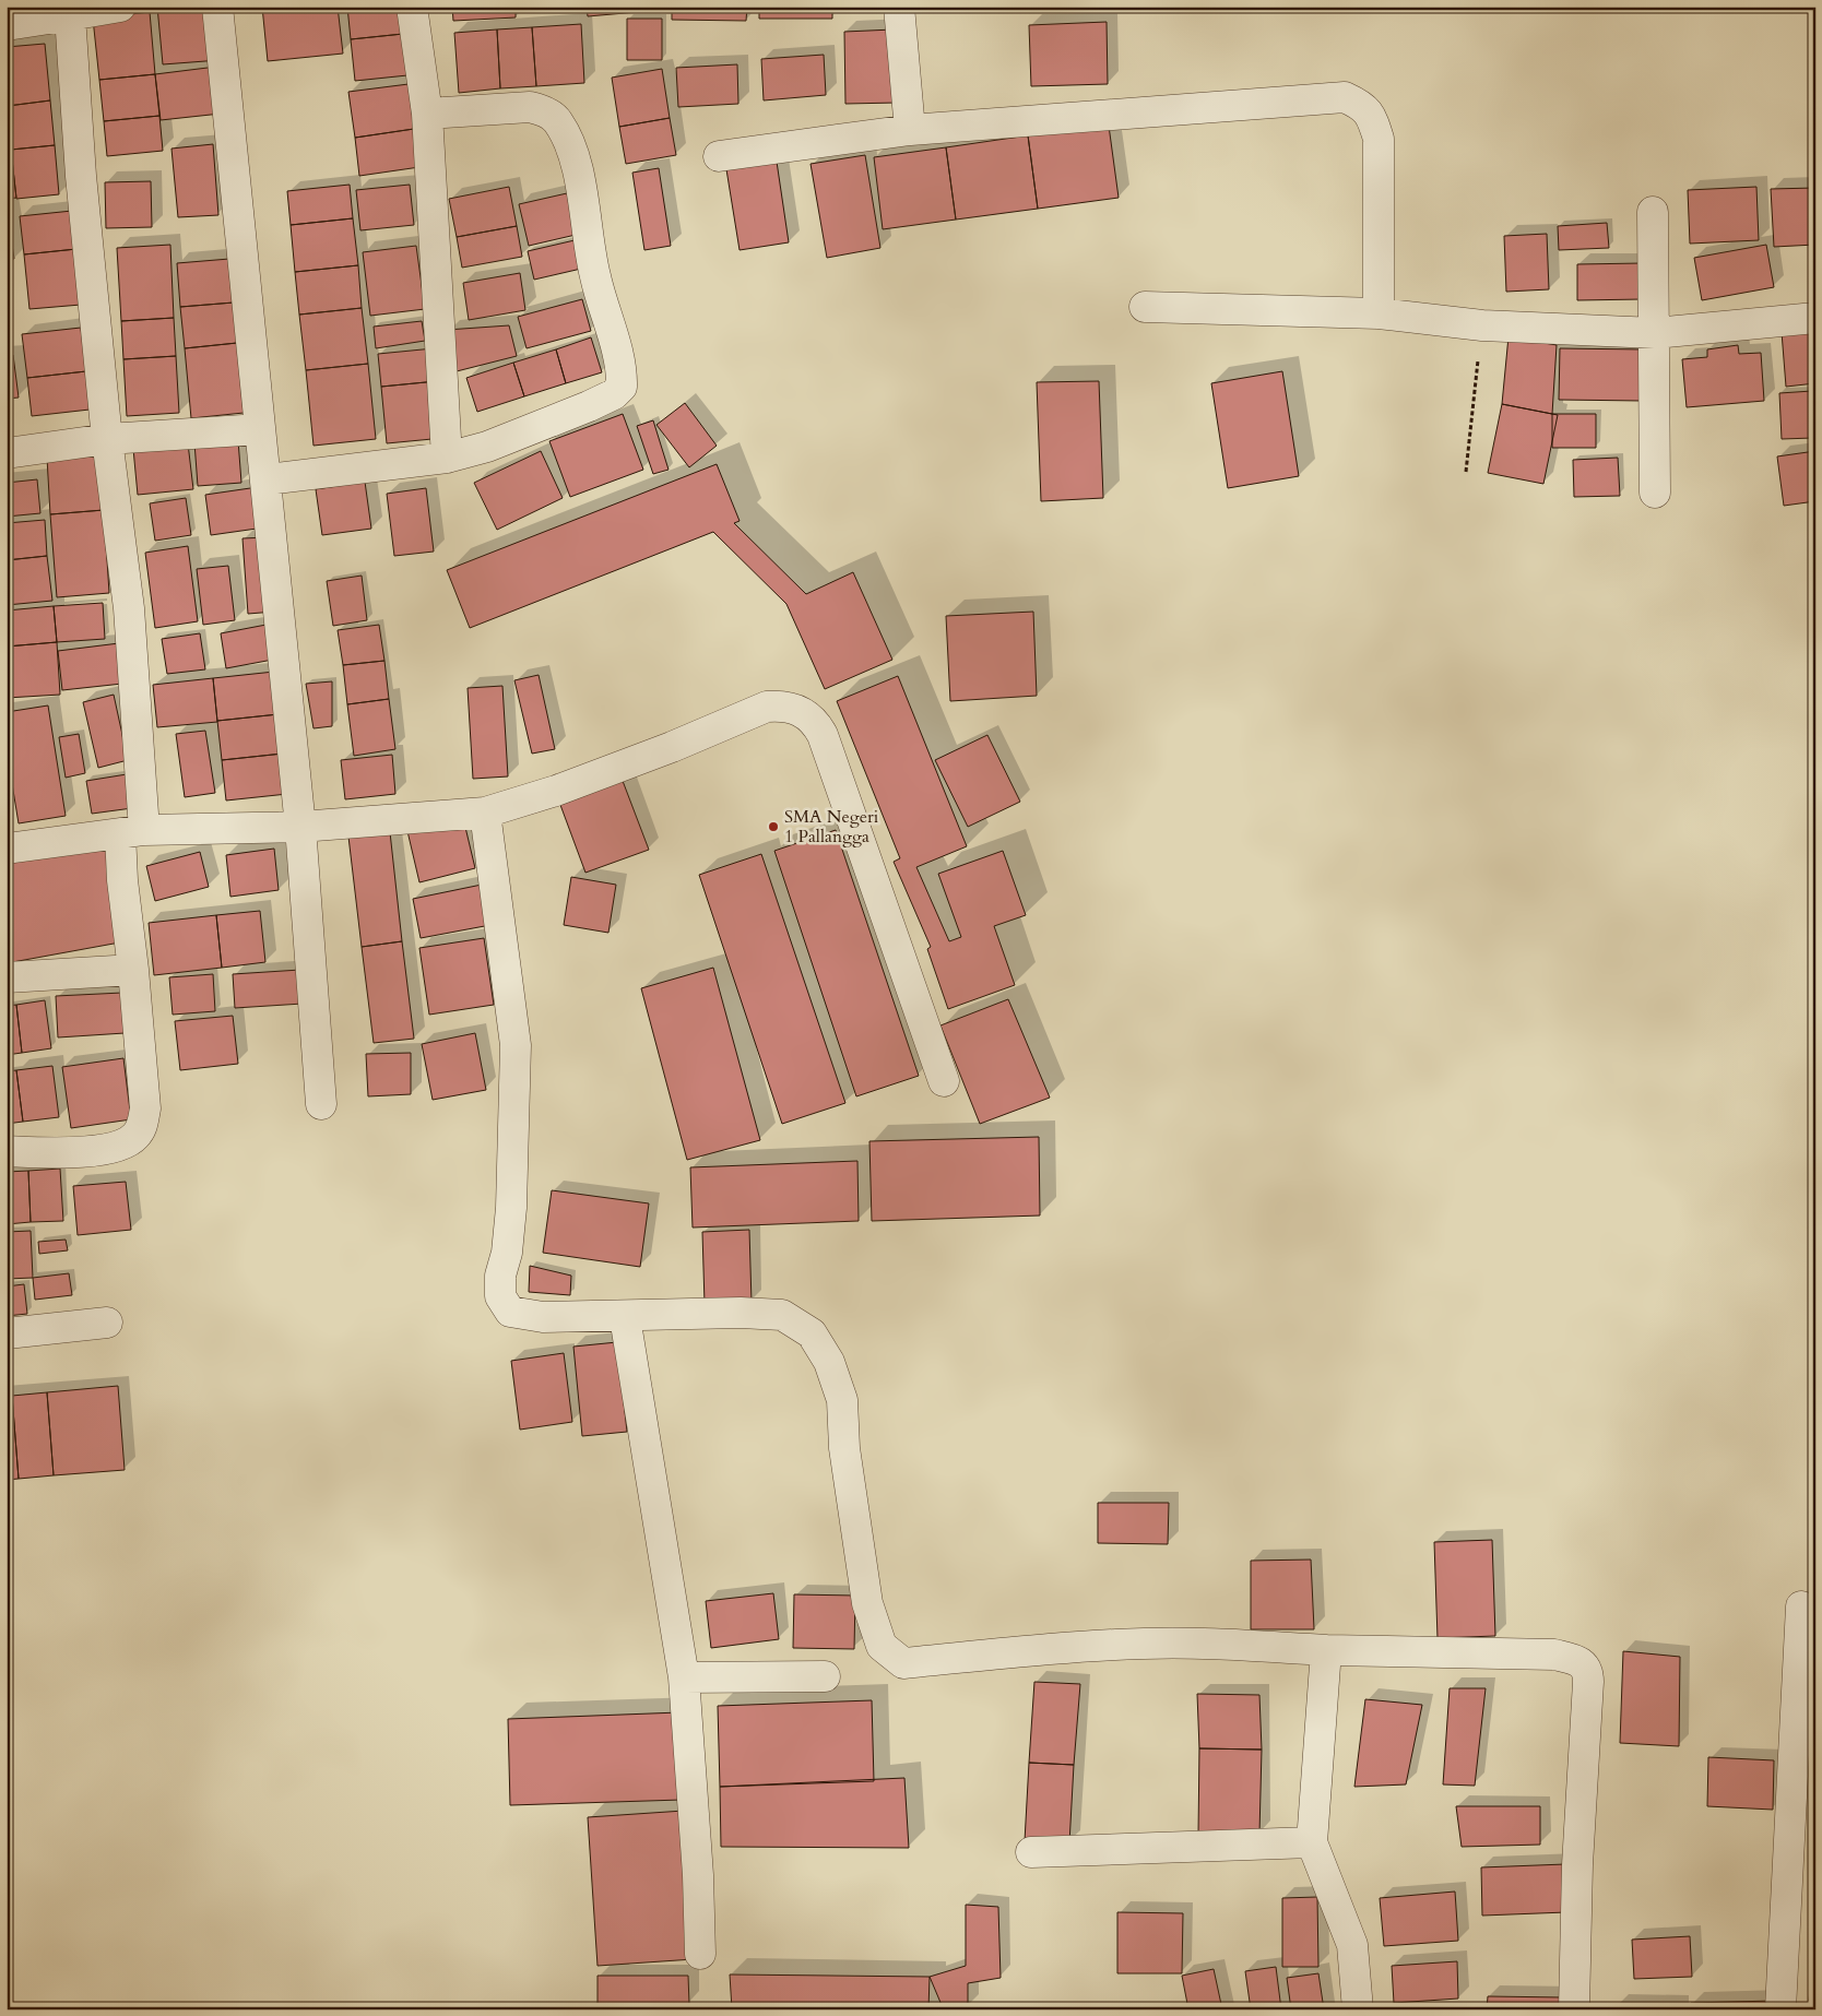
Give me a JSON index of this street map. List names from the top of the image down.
{
  "places": ["SMA Negeri 1 Pallangga"]
}
